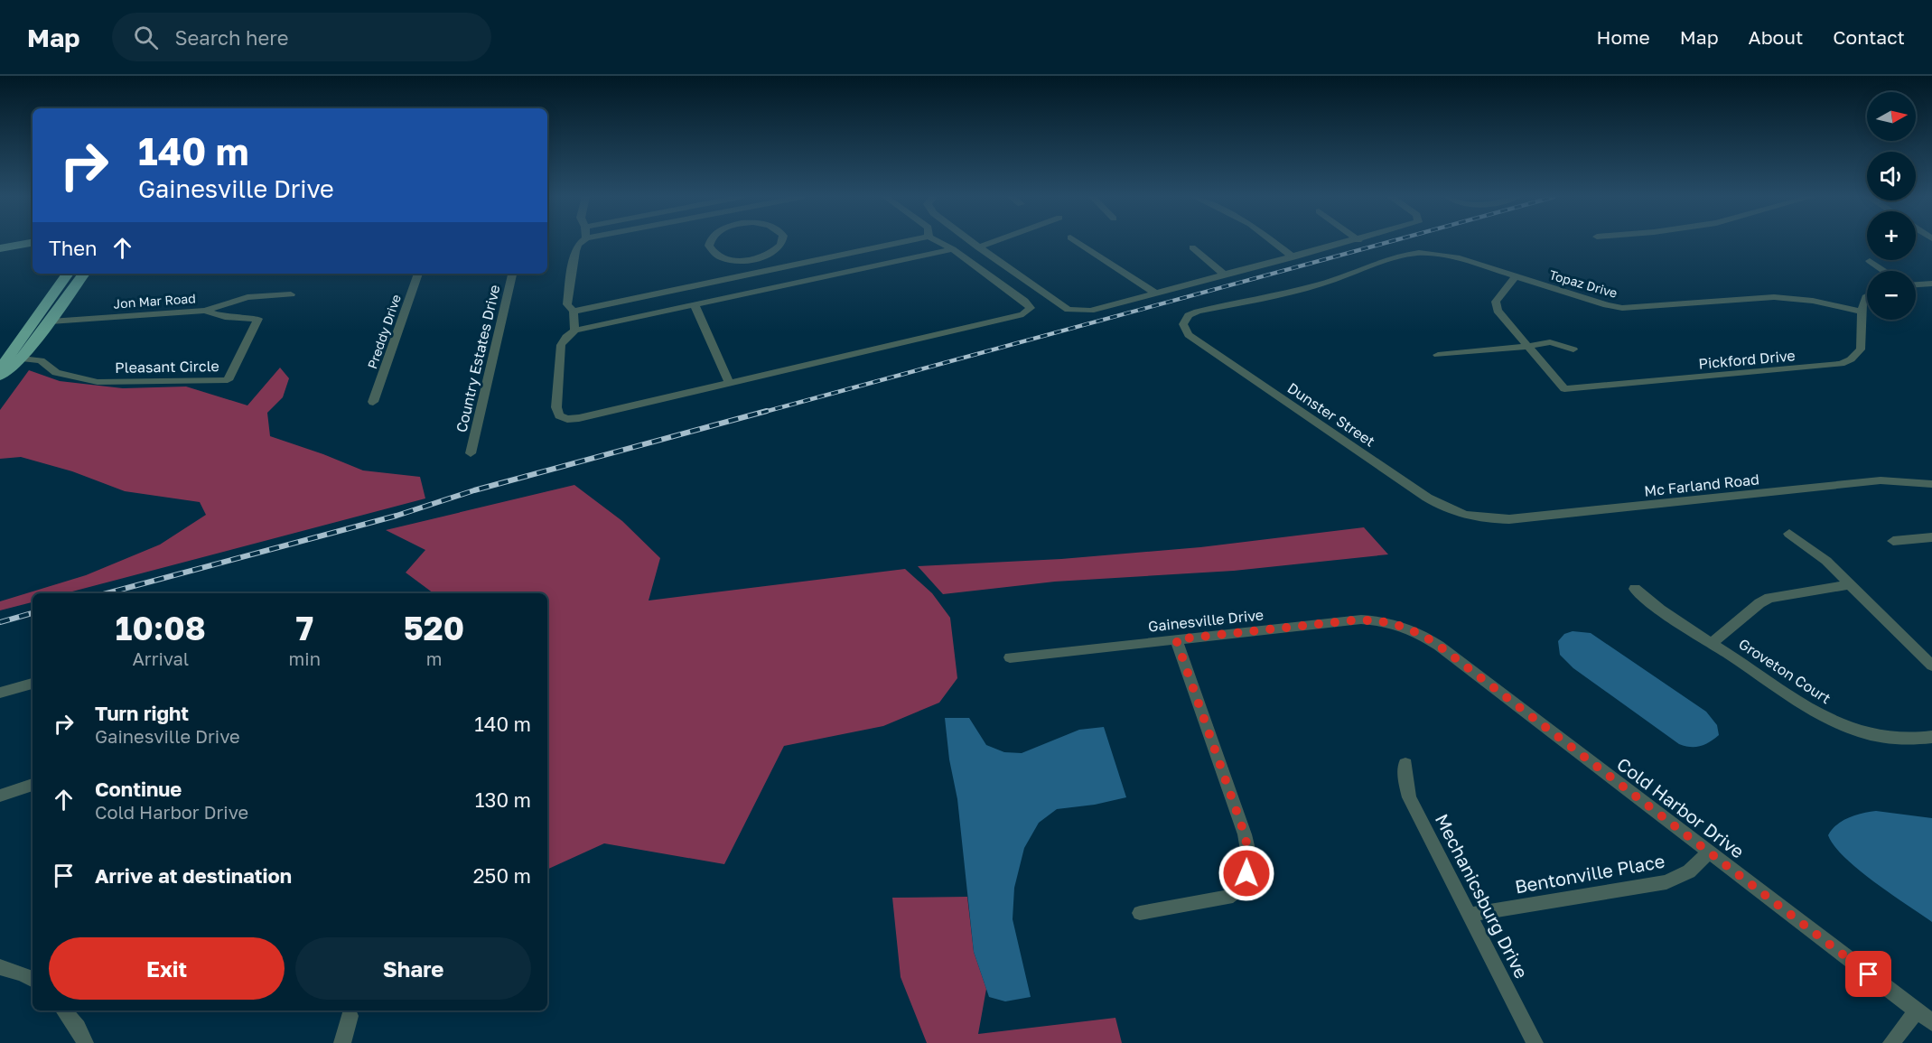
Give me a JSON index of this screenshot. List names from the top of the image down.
{
  "streets": {
    "street": [
      "Topaz Drive",
      "Jon Mar Road",
      "Preddy Drive",
      "Country Estates Drive",
      "Pickford Drive",
      "Pleasant Circle",
      "Dunster Street",
      "Mc Farland Road",
      "Gainesville Drive",
      "Groveton Court",
      "Cold Harbor Drive",
      "Bentonville Place",
      "Mechanicsburg Drive"
    ]
  },
  "crossings": [
    ["Topaz Drive", "Pickford Drive"],
    ["Topaz Drive", "Dunster Street"],
    ["Jon Mar Road", "Pleasant Circle"],
    ["Dunster Street", "Mc Farland Road"],
    ["Gainesville Drive", "Cold Harbor Drive"],
    ["Cold Harbor Drive", "Bentonville Place"],
    ["Bentonville Place", "Mechanicsburg Drive"]
  ],
  "north": "right",
  "page": {
    "header": "Map",
    "search": "Search here",
    "nav": [
      "Home",
      "Map",
      "About",
      "Contact"
    ],
    "map_buttons": ["+", "−"],
    "turn": ["140 m", "Gainesville Drive"],
    "then": "Then",
    "eta": [
      "10:08",
      "Arrival",
      "7",
      "min",
      "520",
      "m"
    ],
    "list": [
      {
        "name": "Turn right",
        "note": "Gainesville Drive",
        "value": "140 m"
      },
      {
        "name": "Continue",
        "note": "Cold Harbor Drive",
        "value": "130 m"
      },
      {
        "name": "Arrive at destination",
        "value": "250 m"
      }
    ],
    "buttons": ["Exit", "Share"]
  }
}
